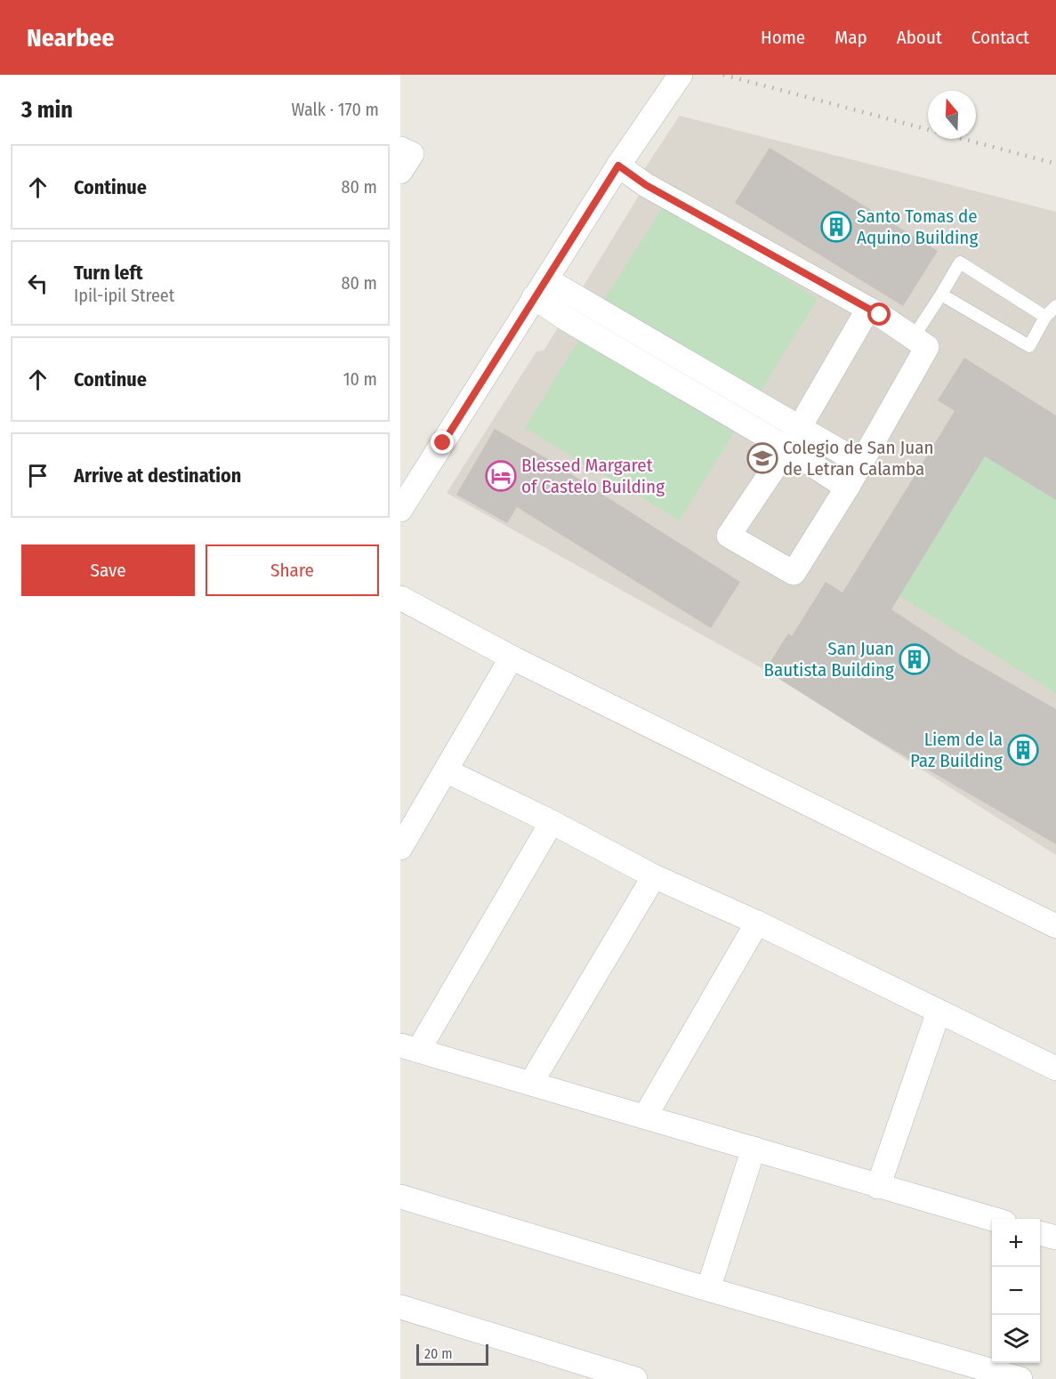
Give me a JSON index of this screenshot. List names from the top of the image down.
{
  "places": {
    "building": ["Santo Tomas de Aquino Building", "San Juan Bautista Building", "Liem de la Paz Building"],
    "school or university": ["Colegio de San Juan de Letran Calamba"],
    "hotel": ["Blessed Margaret of Castelo Building"]
  },
  "scale_bar": "20 m",
  "north": "top",
  "page": {
    "header": "Nearbee",
    "nav": [
      "Home",
      "Map",
      "About",
      "Contact"
    ],
    "heading": ["3 min", "Walk · 170 m"],
    "list": [
      ["Continue", "80 m"],
      ["Turn left", "Ipil-ipil Street", "80 m"],
      ["Continue", "10 m"],
      "Arrive at destination"
    ],
    "buttons": ["Save", "Share"],
    "map_buttons": ["+", "−"],
    "scale": "20 m"
  }
}
